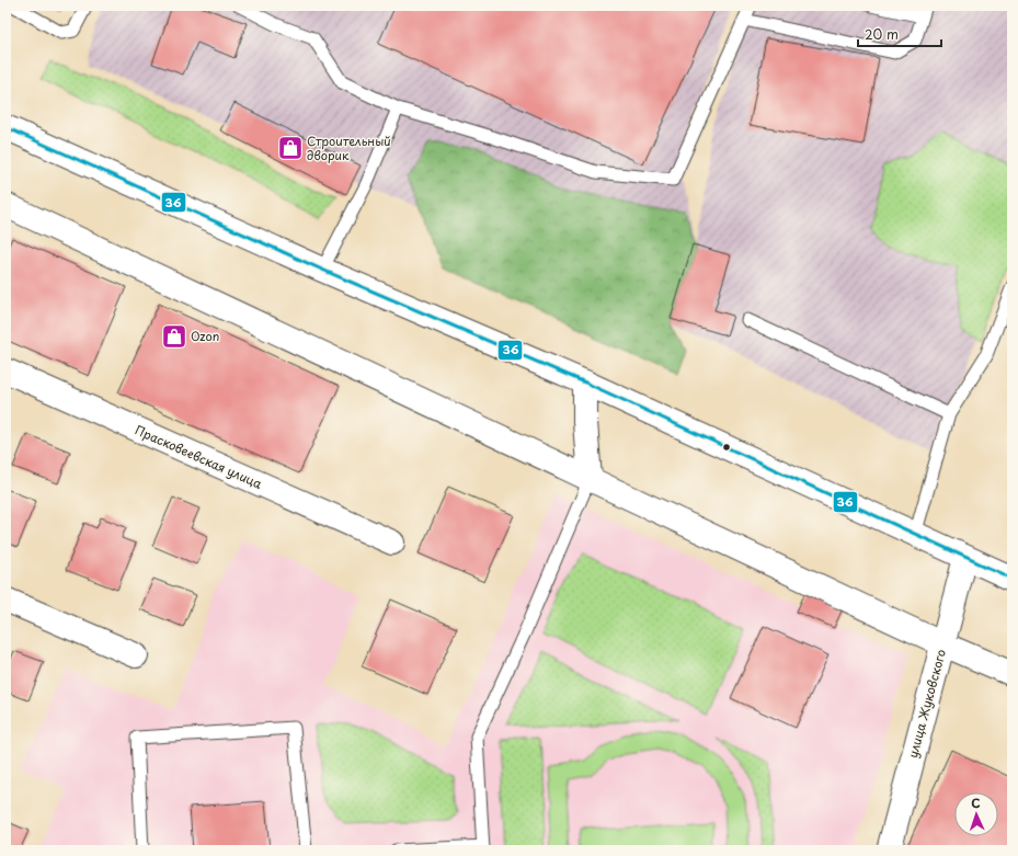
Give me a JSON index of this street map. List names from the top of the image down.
{
  "streets": {
    "street": ["Прасковеевская улица", "улица Жуковского"]
  },
  "places": {
    "shop": ["Строительный дворик", "Ozon"]
  },
  "lines": ["transit line 36"],
  "scale_bar": "20 m",
  "north": "top"
}
